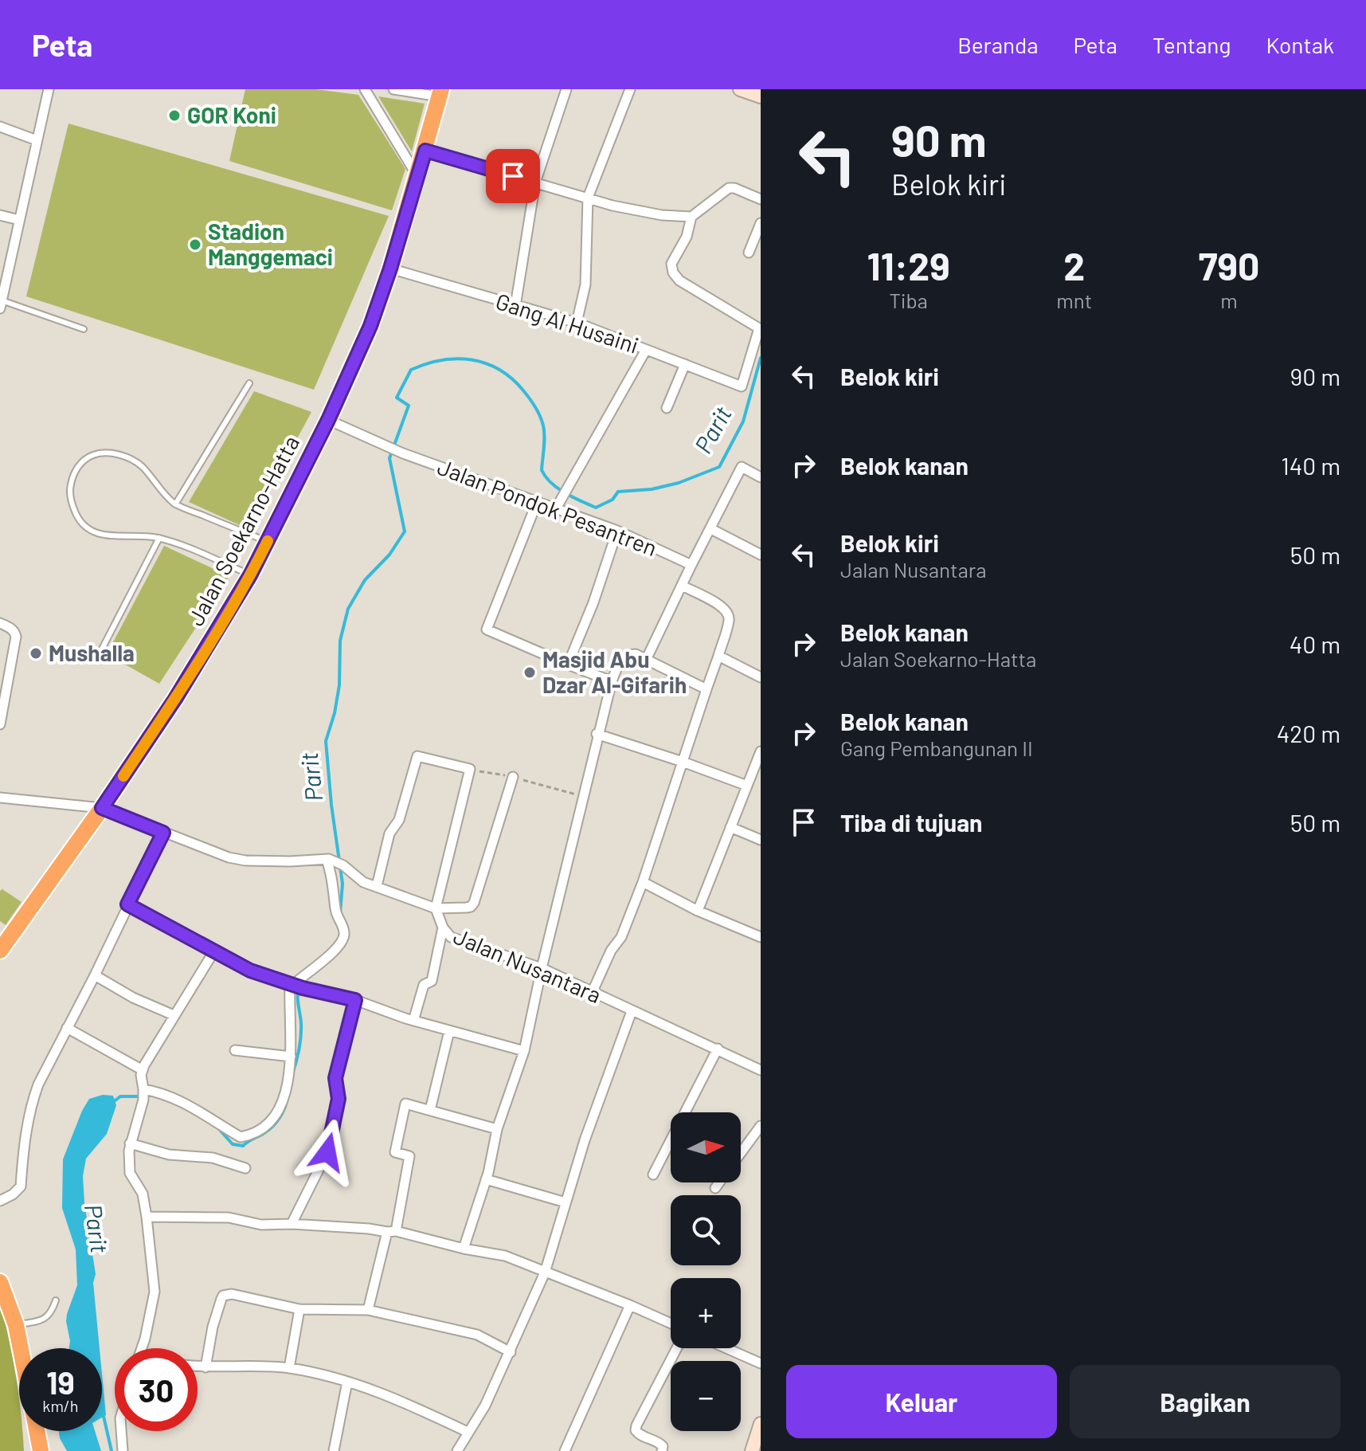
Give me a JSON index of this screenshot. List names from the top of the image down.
{
  "streets": {
    "highway": ["Jalan Soekarno-Hatta"],
    "street": ["Gang Al Husaini", "Jalan Pondok Pesantren", "Jalan Nusantara"]
  },
  "crossings": [
    ["Gang Al Husaini", "Jalan Soekarno-Hatta"],
    ["Jalan Pondok Pesantren", "Jalan Soekarno-Hatta"]
  ],
  "water": ["Parit"],
  "places": [
    "GOR Koni",
    "Stadion Manggemaci",
    "Mushalla",
    "Masjid Abu Dzar Al-Gifarih"
  ],
  "north": "right",
  "page": {
    "header": "Peta",
    "nav": [
      "Beranda",
      "Peta",
      "Tentang",
      "Kontak"
    ],
    "turn": ["90 m", "Belok kiri"],
    "eta": [
      "11:29",
      "Tiba",
      "2",
      "mnt",
      "790",
      "m"
    ],
    "list": [
      {
        "name": "Belok kiri",
        "value": "90 m"
      },
      {
        "name": "Belok kanan",
        "value": "140 m"
      },
      {
        "name": "Belok kiri",
        "note": "Jalan Nusantara",
        "value": "50 m"
      },
      {
        "name": "Belok kanan",
        "note": "Jalan Soekarno-Hatta",
        "value": "40 m"
      },
      {
        "name": "Belok kanan",
        "note": "Gang Pembangunan II",
        "value": "420 m"
      },
      {
        "name": "Tiba di tujuan",
        "value": "50 m"
      }
    ],
    "map_buttons": ["+", "−"],
    "speed": "19 km/h",
    "limit": "30",
    "buttons": ["Keluar", "Bagikan"]
  }
}
